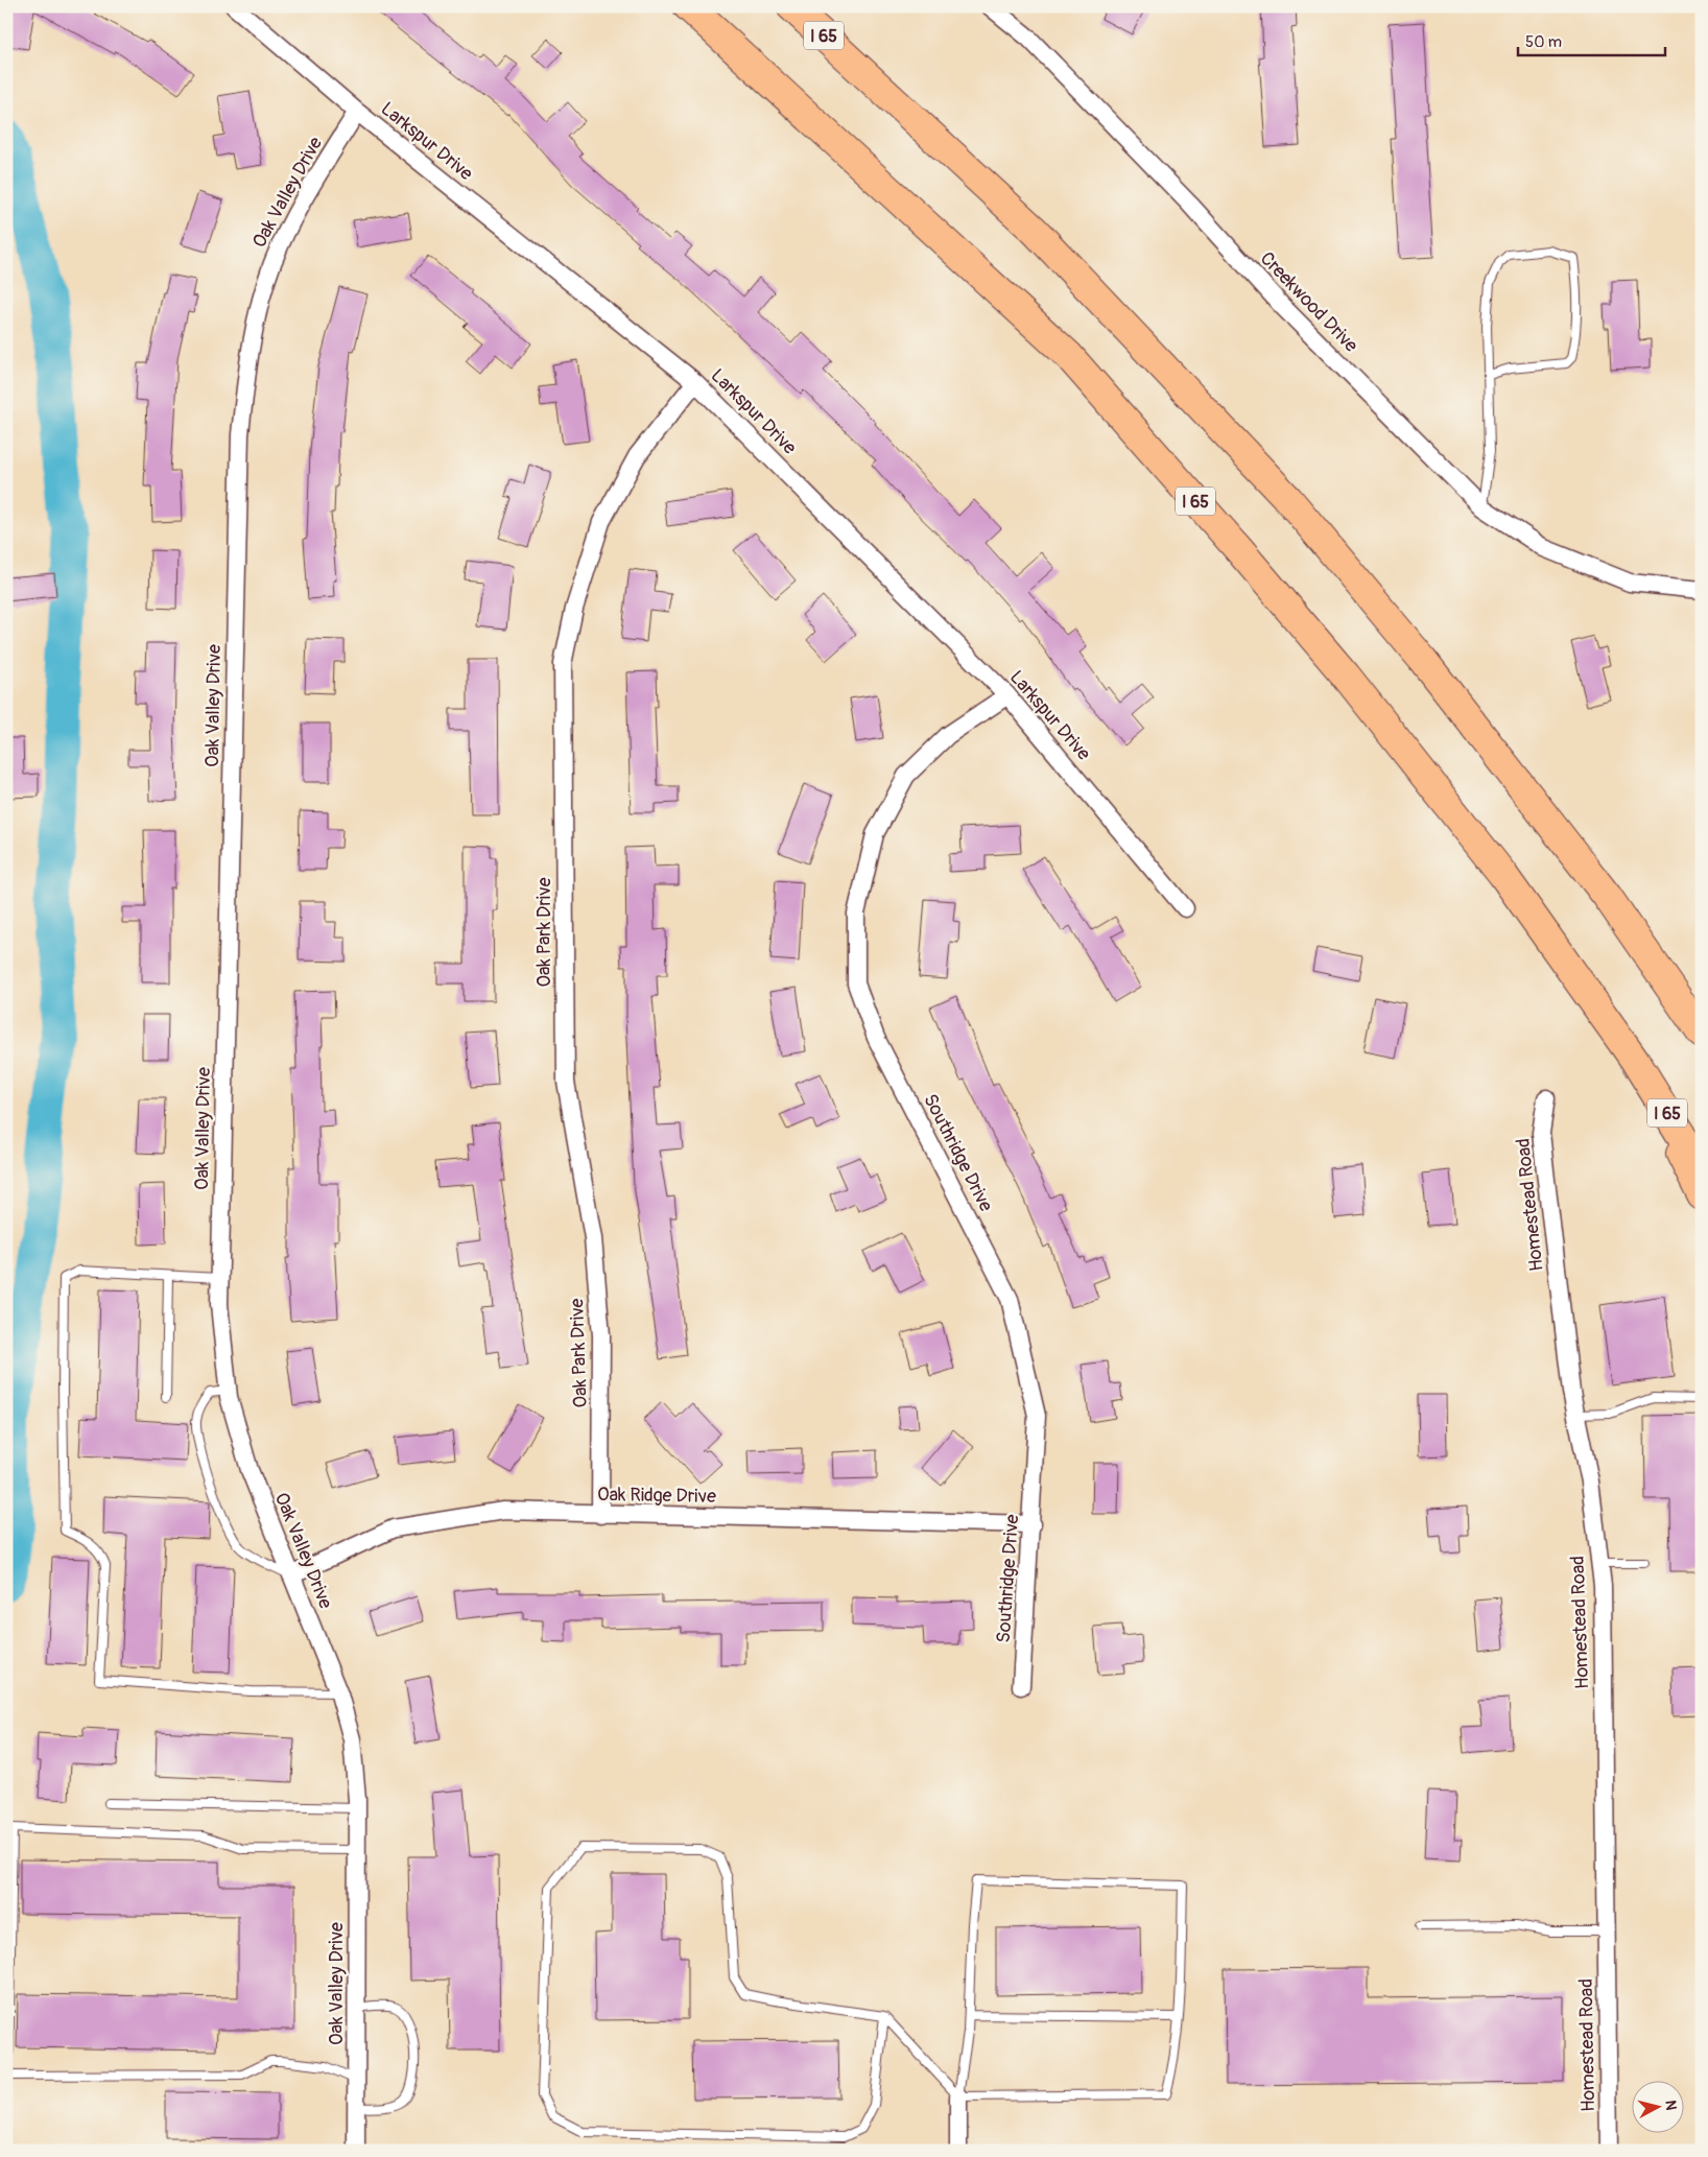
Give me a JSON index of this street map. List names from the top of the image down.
{
  "streets": {
    "highway": ["I 65"],
    "street": [
      "Larkspur Drive",
      "Oak Valley Drive",
      "Creekwood Drive",
      "Oak Park Drive",
      "Southridge Drive",
      "Homestead Road",
      "Oak Ridge Drive"
    ]
  },
  "crossings": [
    ["Larkspur Drive", "Oak Valley Drive"],
    ["Larkspur Drive", "Oak Park Drive"],
    ["Larkspur Drive", "Southridge Drive"],
    ["Oak Valley Drive", "Oak Ridge Drive"],
    ["Oak Park Drive", "Oak Ridge Drive"],
    ["Southridge Drive", "Oak Ridge Drive"]
  ],
  "scale_bar": "50 m",
  "north": "right"
}
